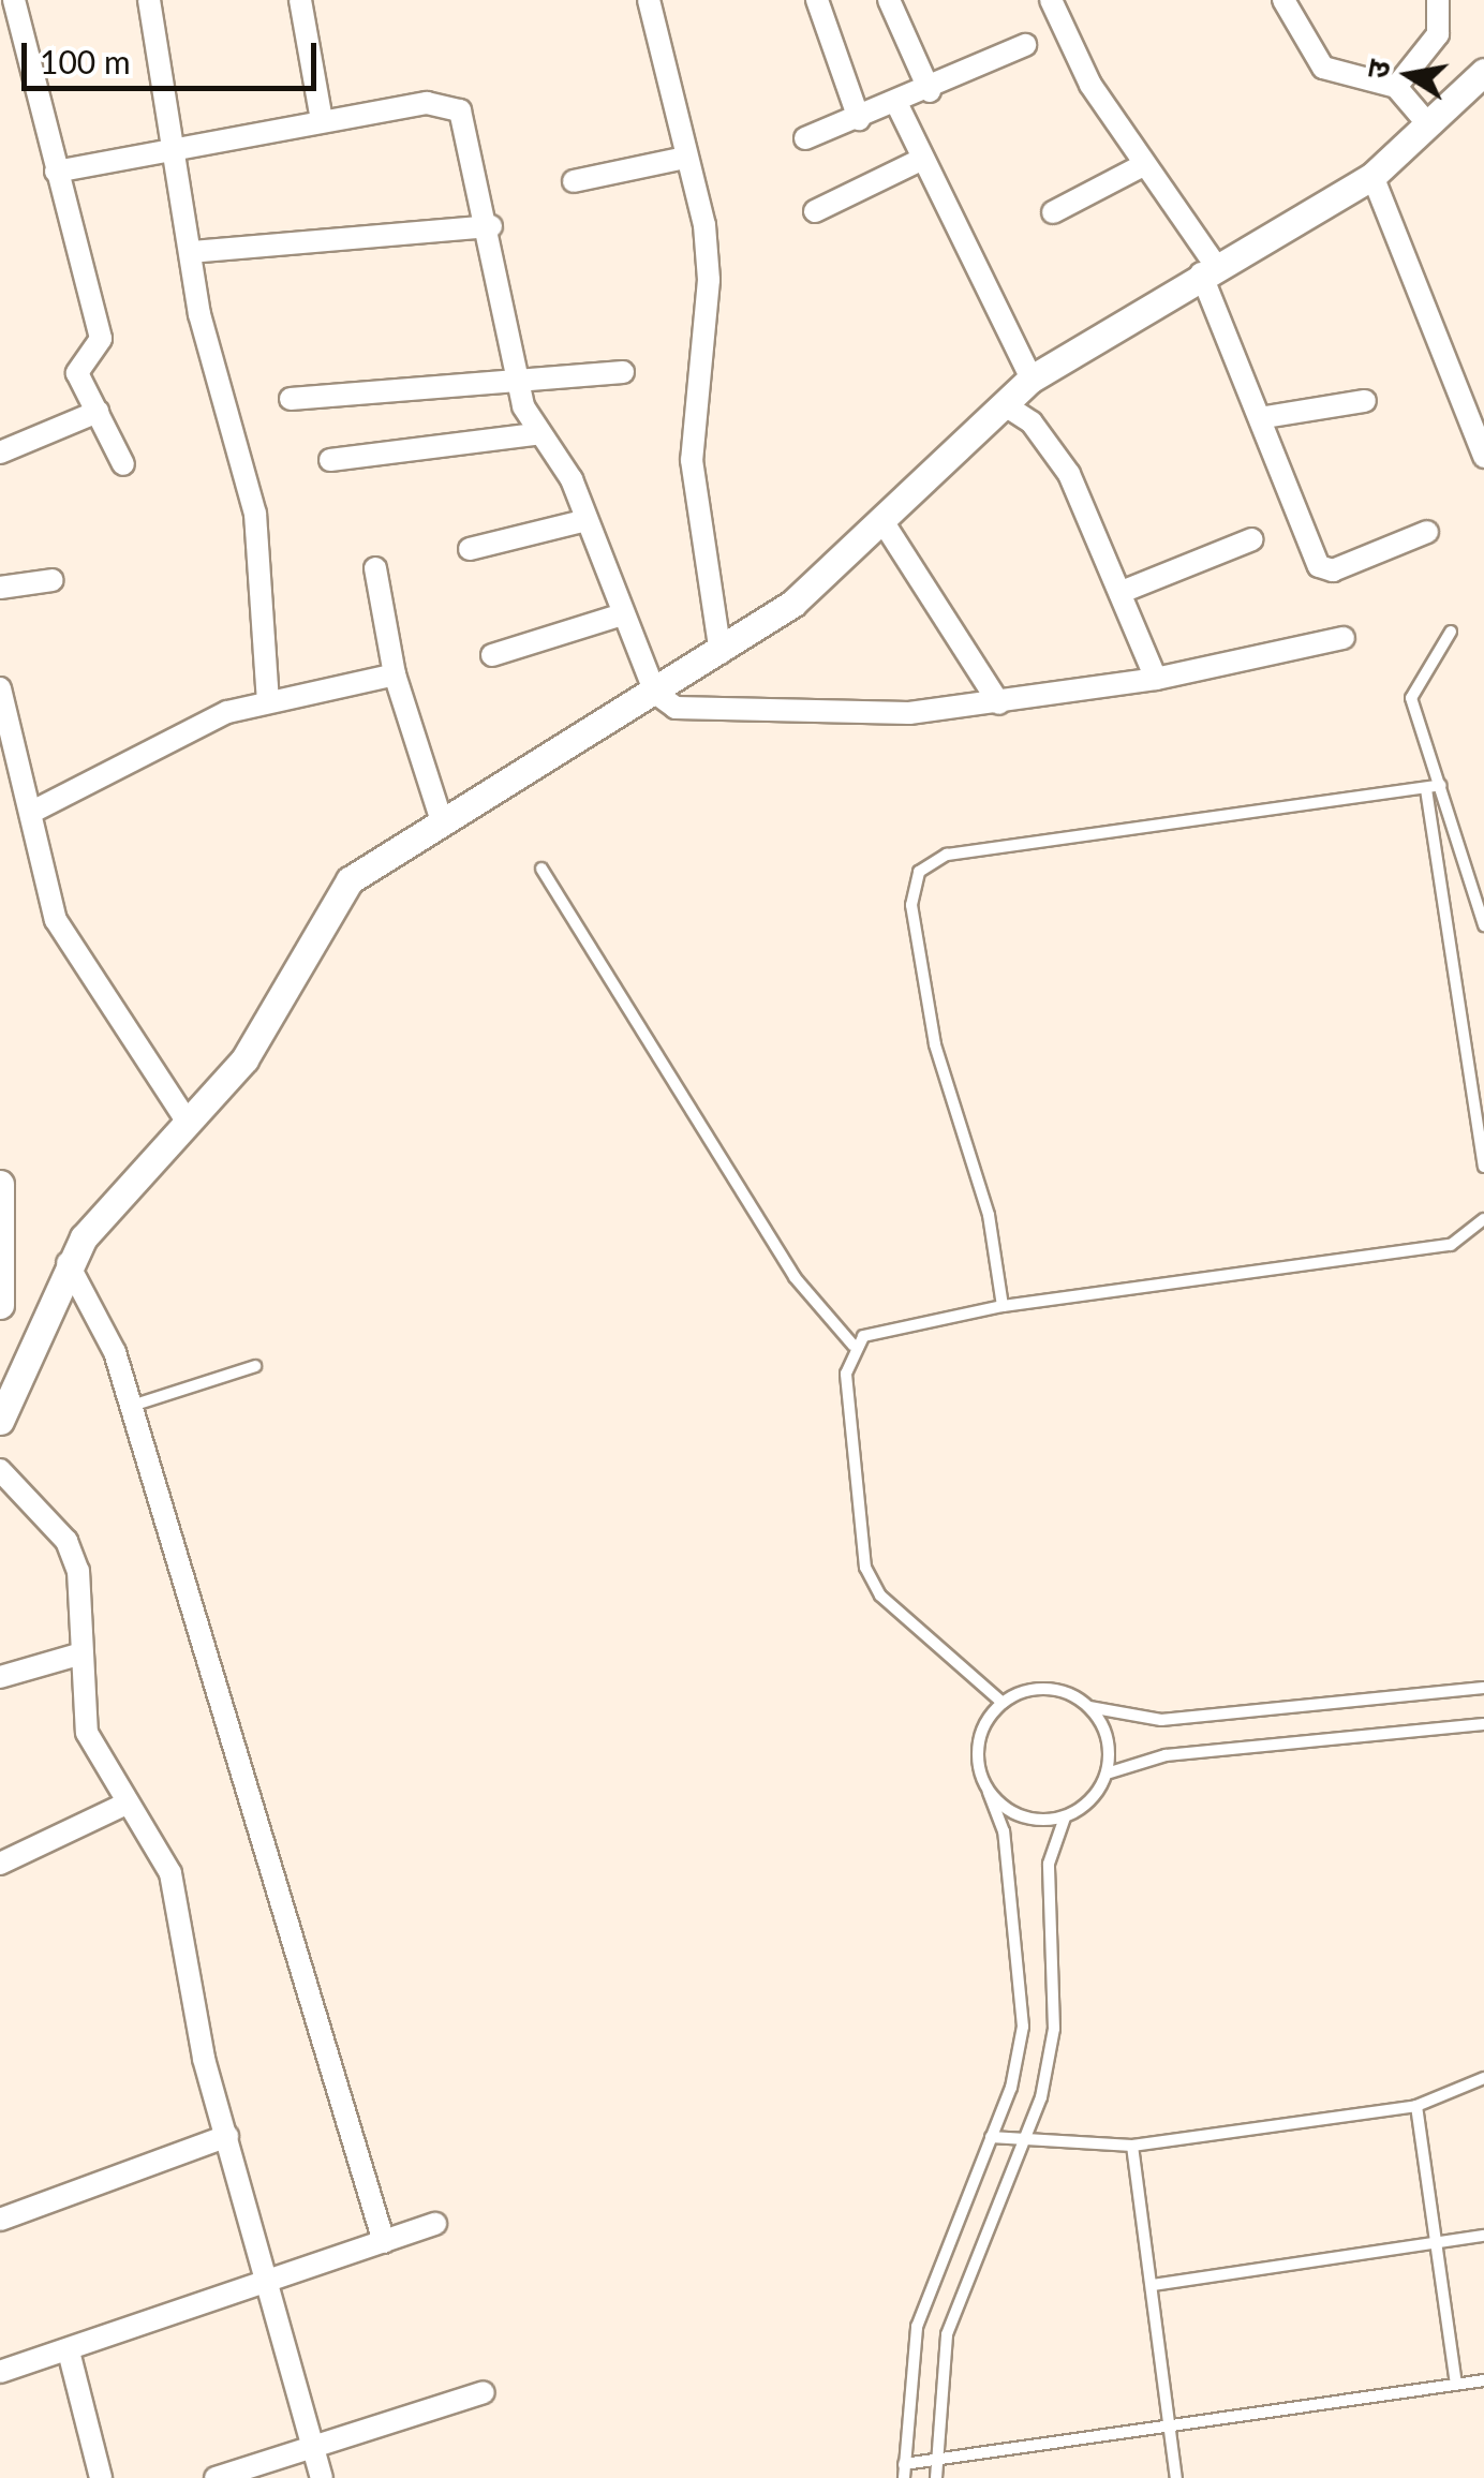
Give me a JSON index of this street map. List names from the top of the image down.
{
  "scale_bar": "100 m",
  "north": "left"
}
